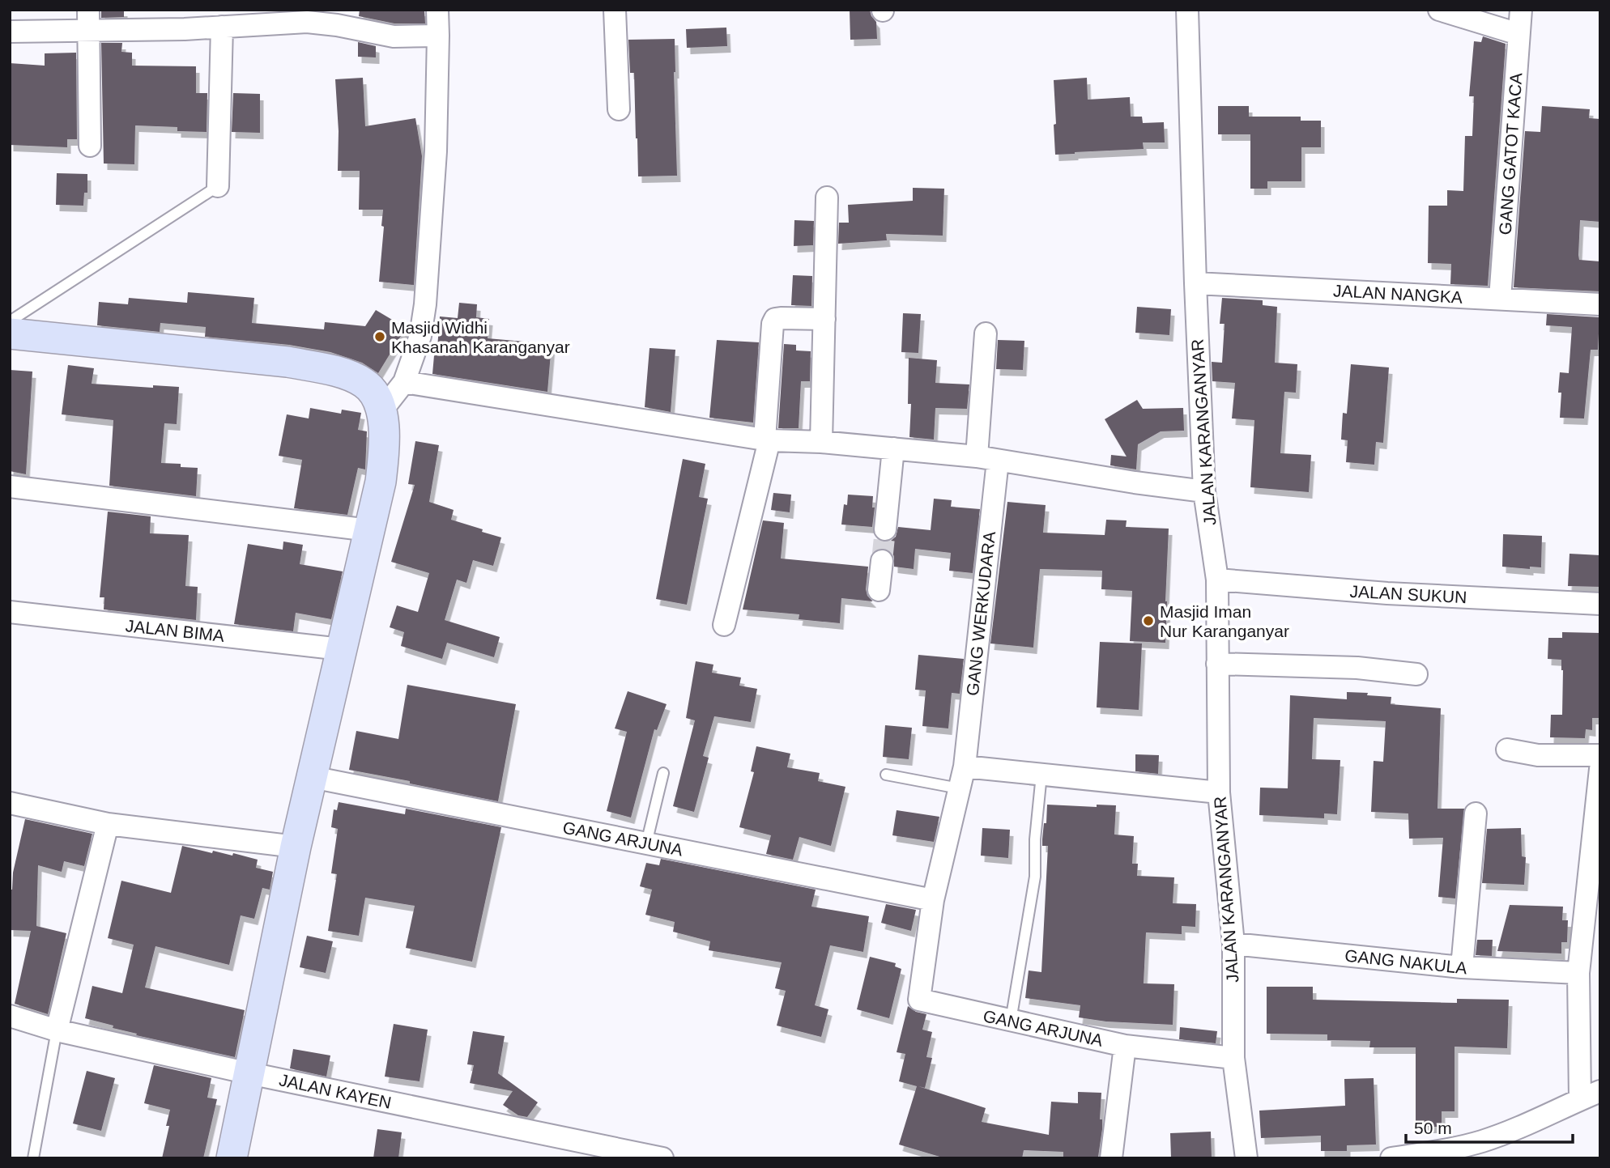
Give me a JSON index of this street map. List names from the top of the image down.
{
  "streets": {
    "street": [
      "GANG GATOT KACA",
      "JALAN NANGKA",
      "JALAN KARANGANYAR",
      "JALAN SUKUN",
      "GANG WERKUDARA",
      "JALAN BIMA",
      "GANG ARJUNA",
      "GANG NAKULA",
      "JALAN KAYEN"
    ]
  },
  "crossings": [
    ["GANG GATOT KACA", "JALAN NANGKA"],
    ["JALAN NANGKA", "JALAN KARANGANYAR"],
    ["JALAN KARANGANYAR", "JALAN SUKUN"],
    ["JALAN KARANGANYAR", "GANG ARJUNA"],
    ["JALAN KARANGANYAR", "GANG NAKULA"],
    ["GANG WERKUDARA", "GANG ARJUNA"]
  ],
  "places": ["Masjid Widhi Khasanah Karanganyar", "Masjid Iman Nur Karanganyar"],
  "scale_bar": "50 m"
}
